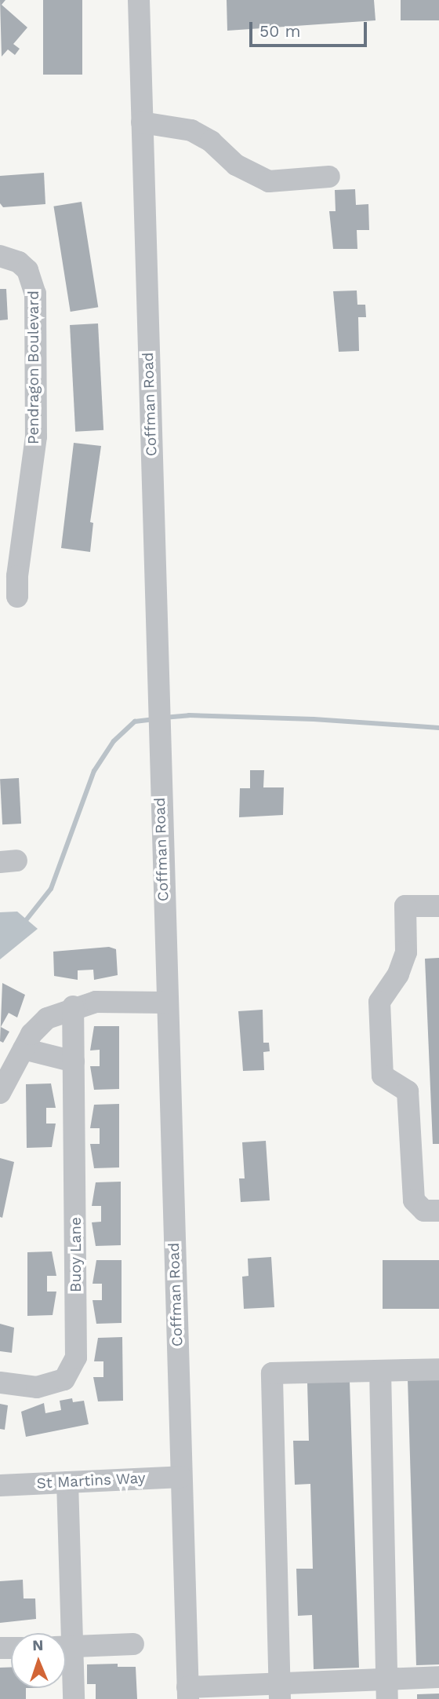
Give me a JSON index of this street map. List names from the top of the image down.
{
  "streets": {
    "street": [
      "Pendragon Boulevard",
      "Coffman Road",
      "Buoy Lane",
      "St Martins Way"
    ]
  },
  "crossings": [
    ["Coffman Road", "St Martins Way"]
  ],
  "scale_bar": "50 m",
  "north": "top"
}
